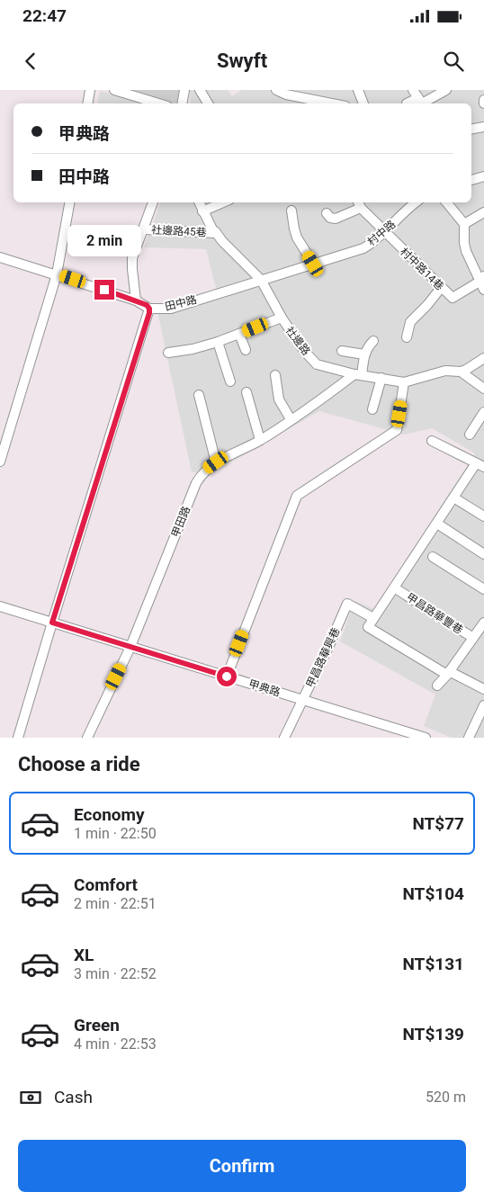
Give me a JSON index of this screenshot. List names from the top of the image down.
{
  "streets": {
    "street": [
      "社邊路45巷",
      "村中路",
      "村中路14巷",
      "田中路",
      "社邊路",
      "甲田路",
      "甲昌路華豐巷",
      "甲昌路華興巷",
      "甲典路"
    ]
  },
  "crossings": [
    ["社邊路45巷", "社邊路"],
    ["村中路", "村中路14巷"],
    ["村中路", "田中路"],
    ["村中路", "社邊路"],
    ["田中路", "社邊路"],
    ["社邊路", "甲田路"],
    ["甲田路", "甲典路"],
    ["甲昌路華興巷", "甲典路"]
  ],
  "page": {
    "status": "22:47",
    "header": "Swyft",
    "banner": ["甲典路", "田中路"],
    "bubble": "2 min",
    "heading": "Choose a ride",
    "list": [
      {
        "name": "Economy",
        "note": "1 min · 22:50",
        "value": "NT$77"
      },
      {
        "name": "Comfort",
        "note": "2 min · 22:51",
        "value": "NT$104"
      },
      {
        "name": "XL",
        "note": "3 min · 22:52",
        "value": "NT$131"
      },
      {
        "name": "Green",
        "note": "4 min · 22:53",
        "value": "NT$139"
      }
    ],
    "pay": ["Cash", "520 m"],
    "buttons": "Confirm"
  }
}
